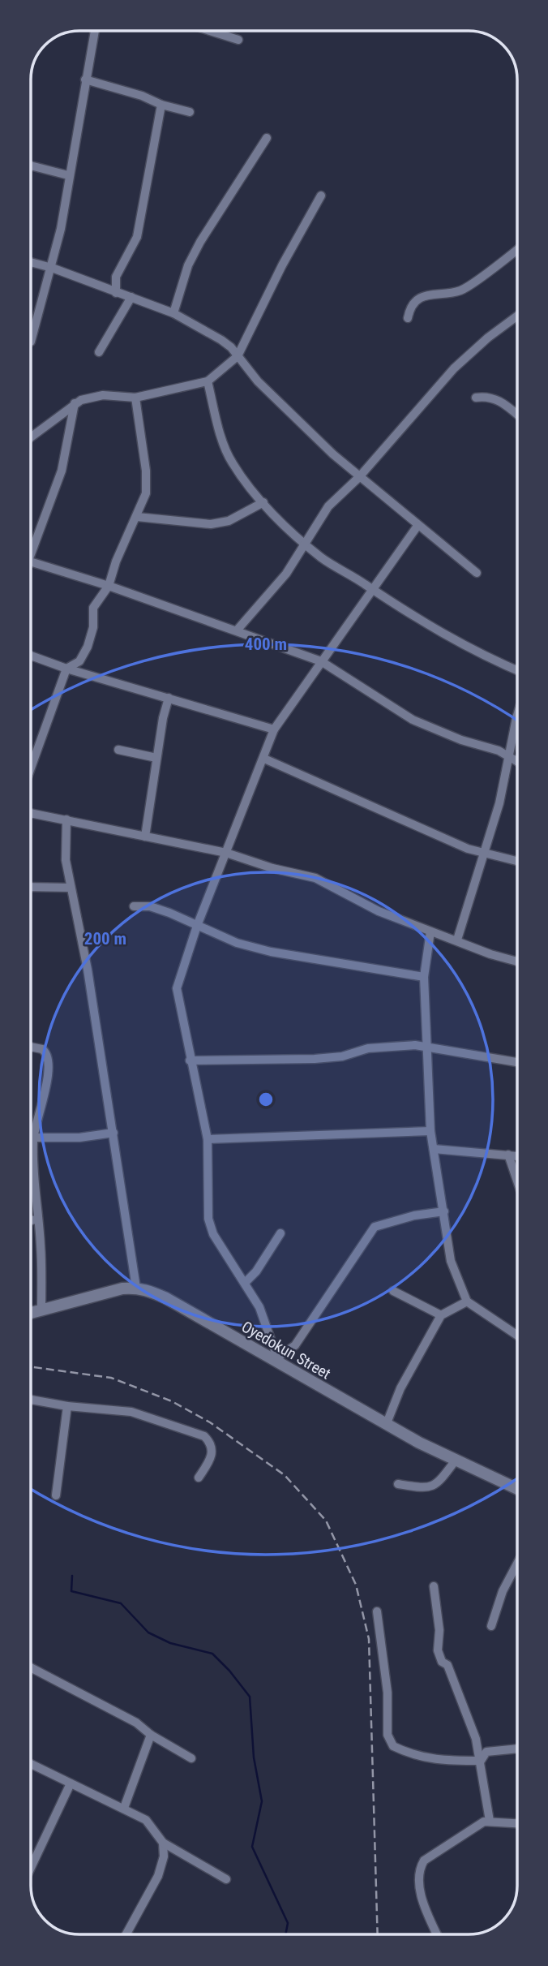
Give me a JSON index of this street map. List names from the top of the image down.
{
  "streets": {
    "street": ["Oyedokun Street"]
  },
  "rings": ["400 m", "200 m"]
}
